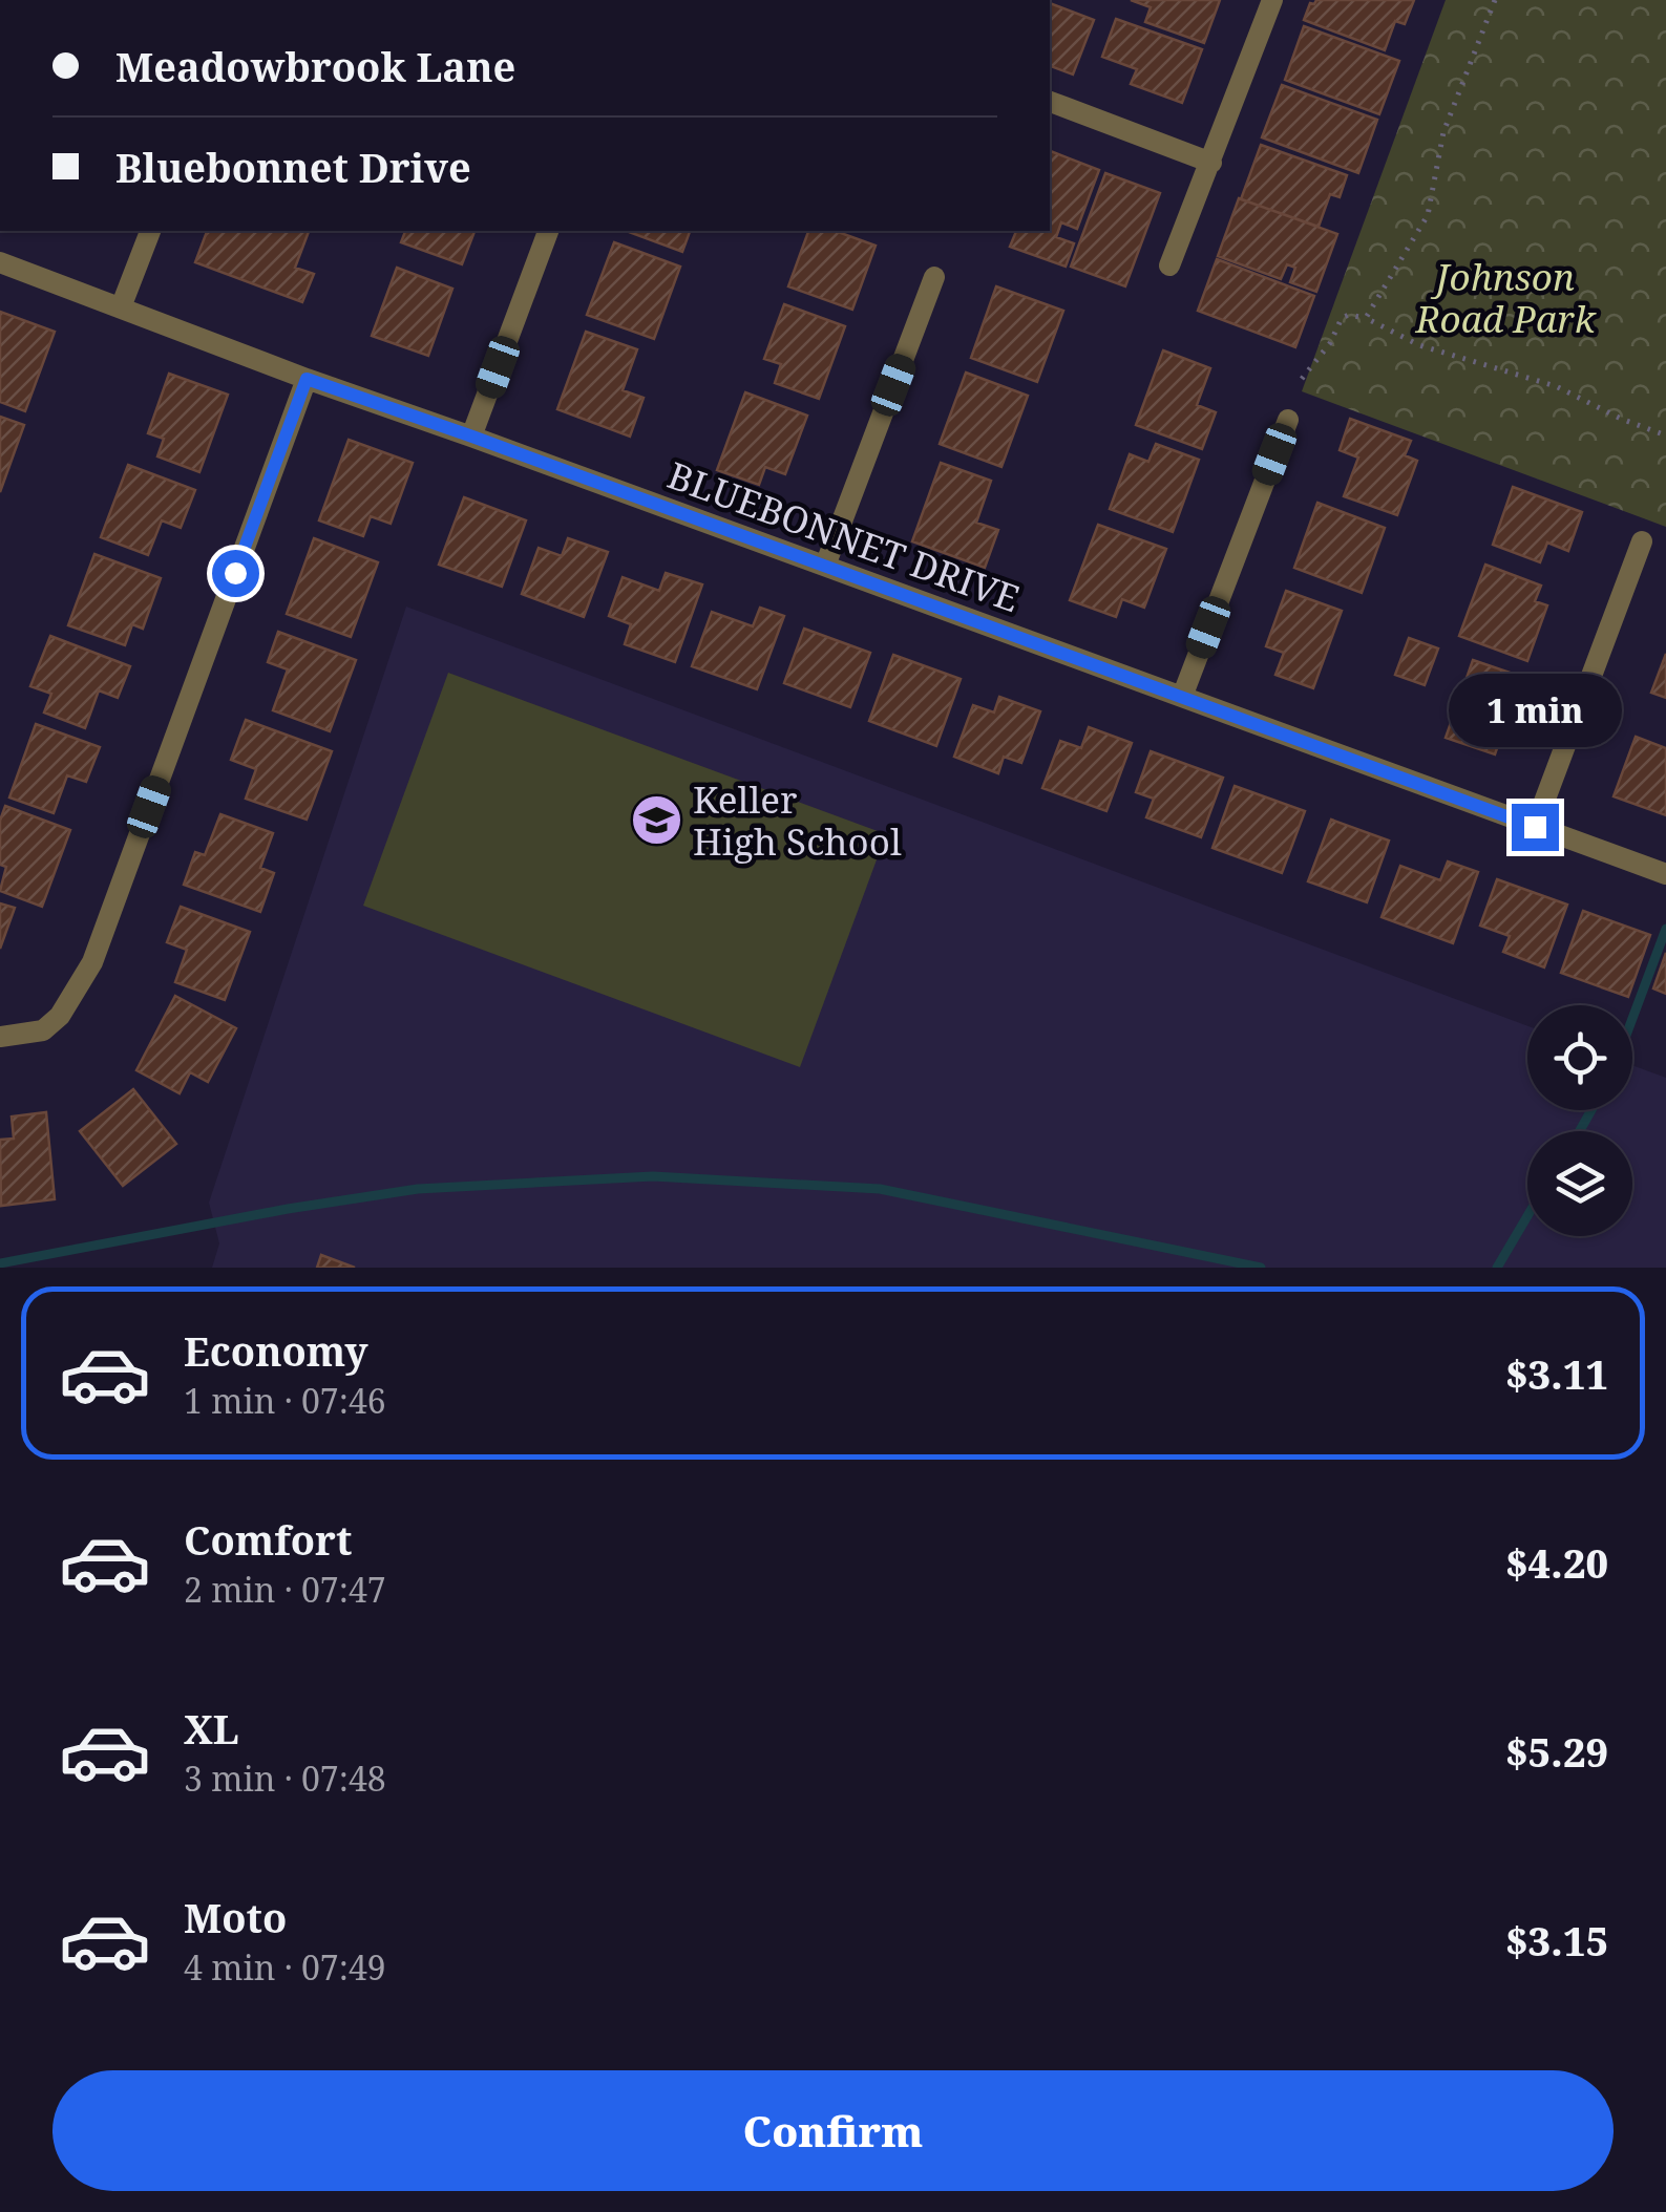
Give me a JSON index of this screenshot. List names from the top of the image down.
{
  "streets": {
    "street": ["BLUEBONNET DRIVE"]
  },
  "parks": ["Johnson Road Park"],
  "places": {
    "school or university": ["Keller High School"]
  },
  "page": {
    "banner": ["Meadowbrook Lane", "Bluebonnet Drive"],
    "bubble": "1 min",
    "list": [
      {
        "name": "Economy",
        "note": "1 min · 07:46",
        "value": "$3.11"
      },
      {
        "name": "Comfort",
        "note": "2 min · 07:47",
        "value": "$4.20"
      },
      {
        "name": "XL",
        "note": "3 min · 07:48",
        "value": "$5.29"
      },
      {
        "name": "Moto",
        "note": "4 min · 07:49",
        "value": "$3.15"
      }
    ],
    "buttons": "Confirm"
  }
}
